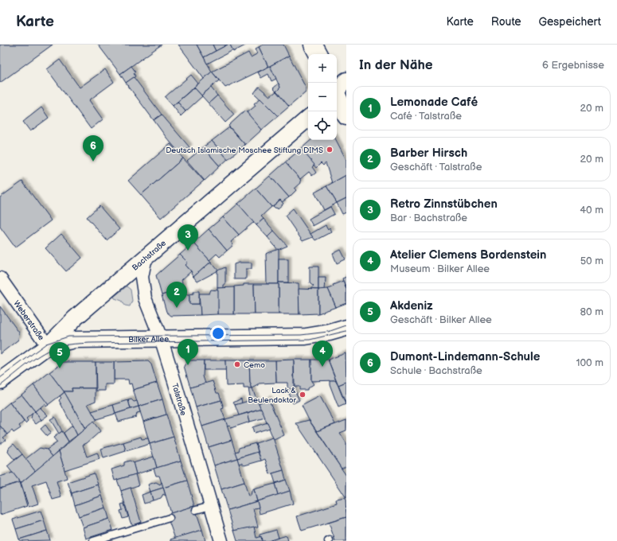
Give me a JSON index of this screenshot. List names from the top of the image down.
{
  "streets": {
    "street": [
      "Bachstraße",
      "Weberstraße",
      "Bilker Allee",
      "Talstraße"
    ]
  },
  "crossings": [
    ["Bachstraße", "Weberstraße"],
    ["Bachstraße", "Bilker Allee"],
    ["Bachstraße", "Talstraße"],
    ["Weberstraße", "Bilker Allee"],
    ["Bilker Allee", "Talstraße"]
  ],
  "places": ["Deutsch Islamische Moschee Stiftung DIMS", "Cemo", "Lack & Beulendoktor"],
  "page": {
    "header": "Karte",
    "nav": ["Karte", "Route", "Gespeichert"],
    "heading": ["In der Nähe", "6 Ergebnisse"],
    "map_buttons": ["+", "−"],
    "list": [
      {
        "mark": "1",
        "name": "Lemonade Café",
        "note": "Café · Talstraße",
        "value": "20 m"
      },
      {
        "mark": "2",
        "name": "Barber Hirsch",
        "note": "Geschäft · Talstraße",
        "value": "20 m"
      },
      {
        "mark": "3",
        "name": "Retro Zinnstübchen",
        "note": "Bar · Bachstraße",
        "value": "40 m"
      },
      {
        "mark": "4",
        "name": "Atelier Clemens Bordenstein",
        "note": "Museum · Bilker Allee",
        "value": "50 m"
      },
      {
        "mark": "5",
        "name": "Akdeniz",
        "note": "Geschäft · Bilker Allee",
        "value": "80 m"
      },
      {
        "mark": "6",
        "name": "Dumont-Lindemann-Schule",
        "note": "Schule · Bachstraße",
        "value": "100 m"
      }
    ],
    "pins": [
      "6",
      "3",
      "2",
      "1",
      "4",
      "5"
    ]
  }
}
